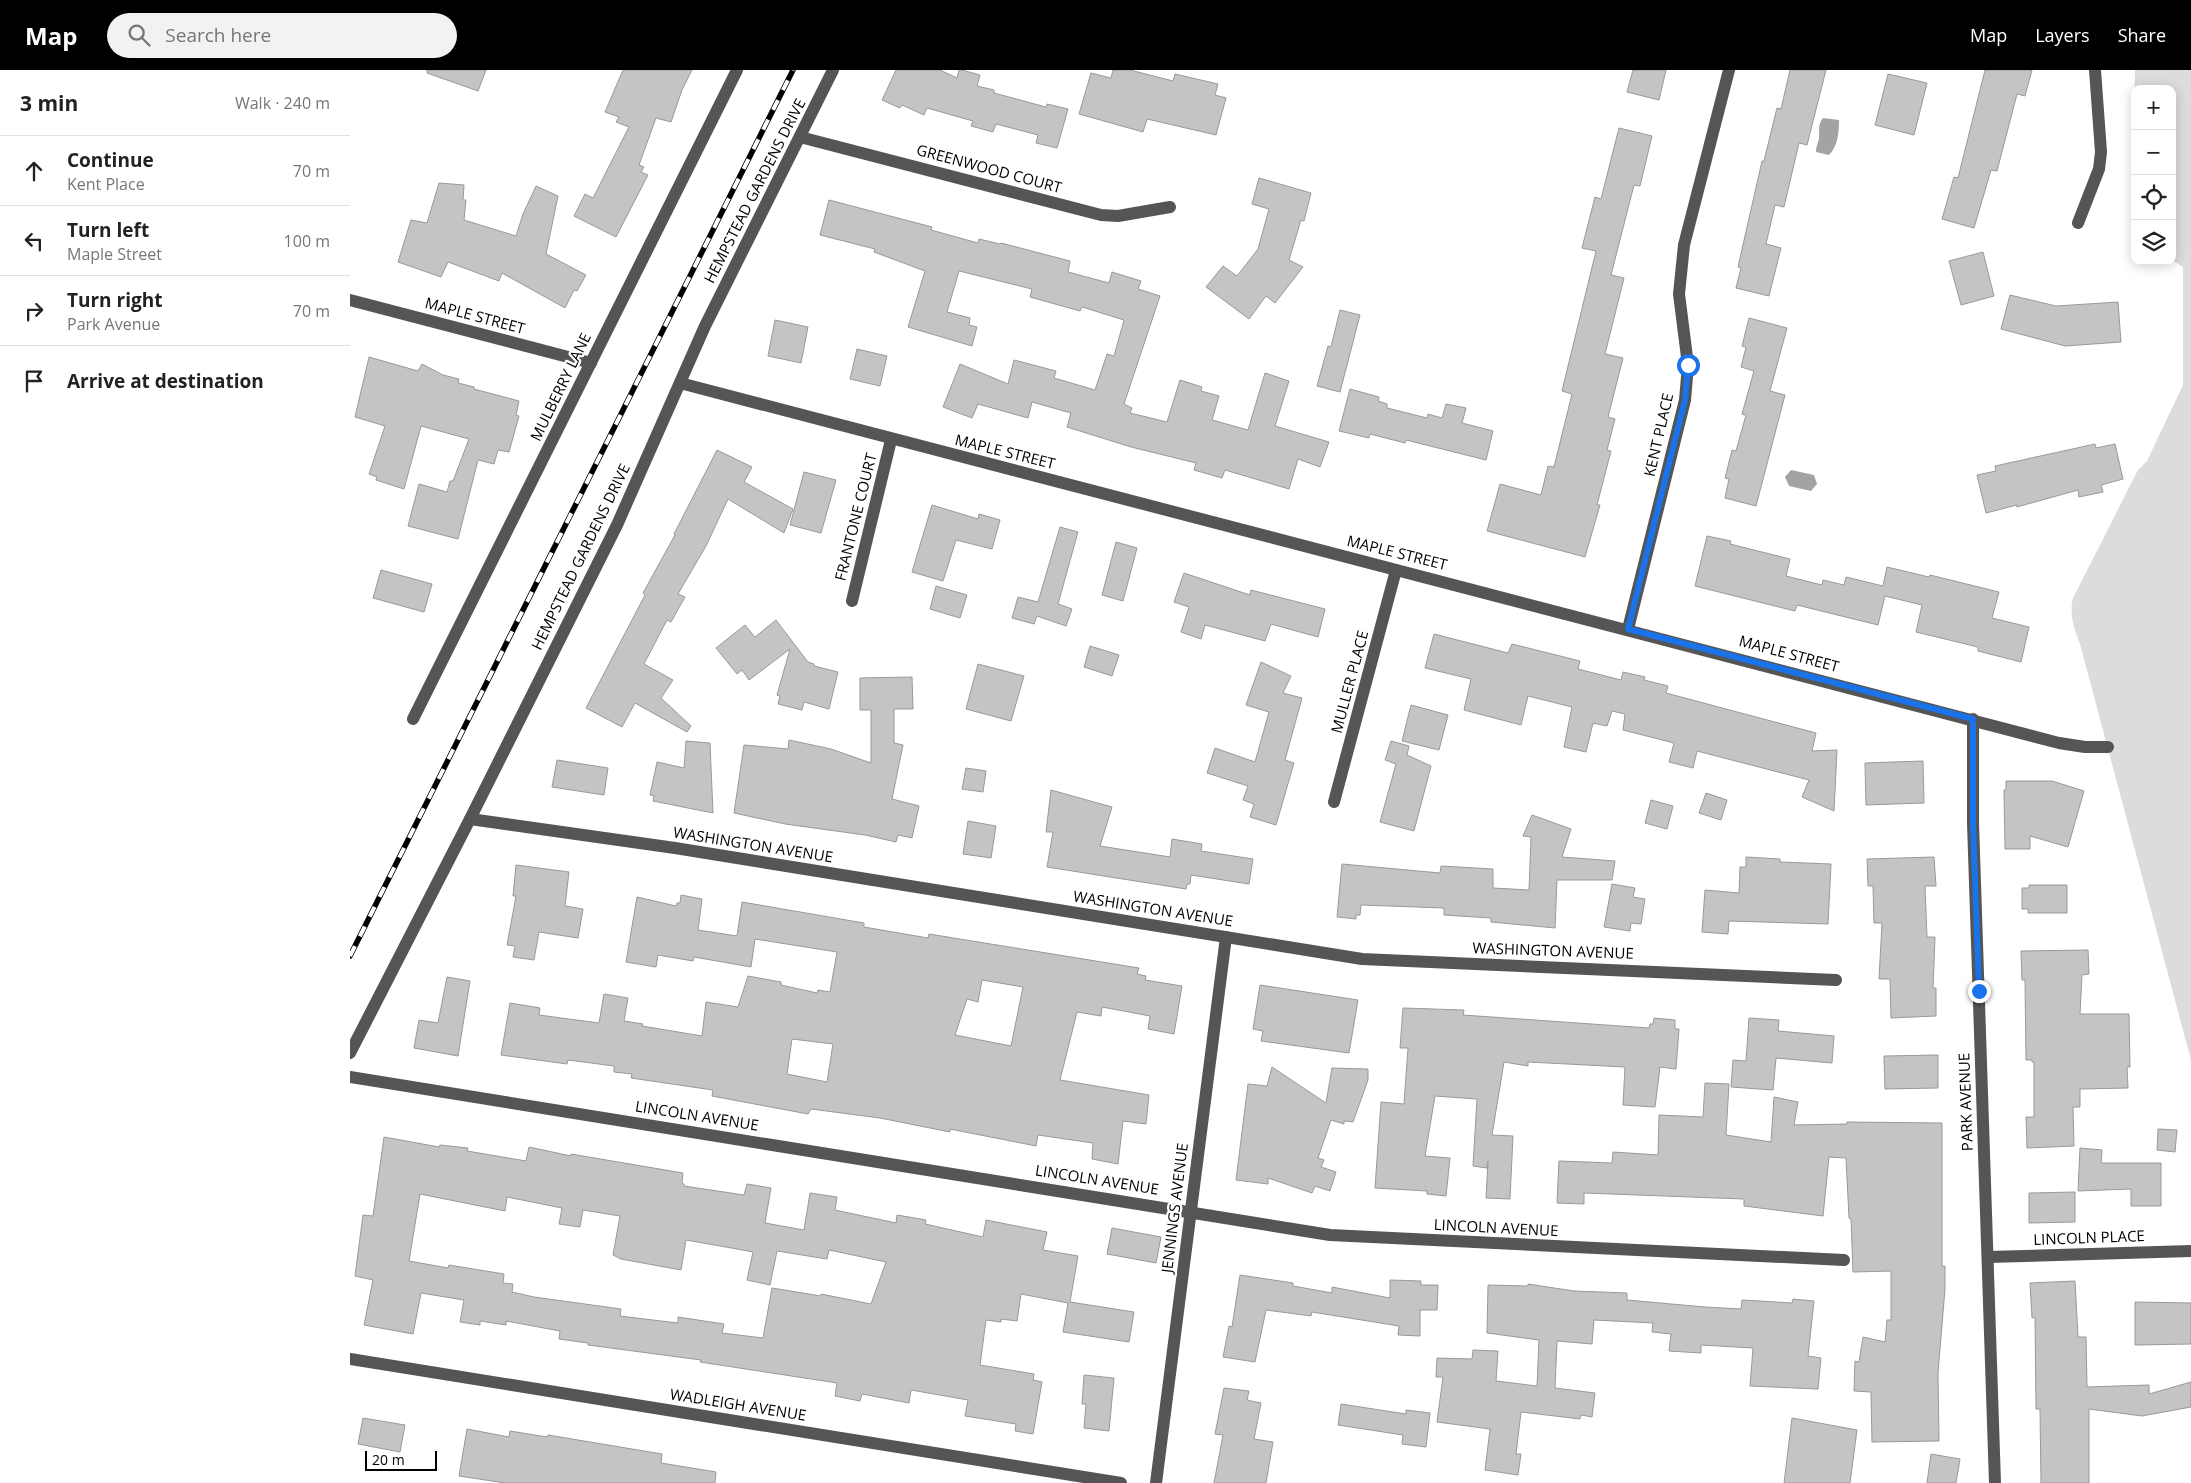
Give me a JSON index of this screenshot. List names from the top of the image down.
{
  "streets": {
    "street": [
      "GREENWOOD COURT",
      "HEMPSTEAD GARDENS DRIVE",
      "MAPLE STREET",
      "MULBERRY LANE",
      "KENT PLACE",
      "FRANTONE COURT",
      "MULLER PLACE",
      "WASHINGTON AVENUE",
      "PARK AVENUE",
      "LINCOLN AVENUE",
      "JENNINGS AVENUE",
      "LINCOLN PLACE",
      "WADLEIGH AVENUE"
    ]
  },
  "crossings": [
    ["GREENWOOD COURT", "HEMPSTEAD GARDENS DRIVE"],
    ["HEMPSTEAD GARDENS DRIVE", "MAPLE STREET"],
    ["HEMPSTEAD GARDENS DRIVE", "WASHINGTON AVENUE"],
    ["MAPLE STREET", "MULBERRY LANE"],
    ["MAPLE STREET", "KENT PLACE"],
    ["MAPLE STREET", "FRANTONE COURT"],
    ["MAPLE STREET", "MULLER PLACE"],
    ["MAPLE STREET", "PARK AVENUE"],
    ["WASHINGTON AVENUE", "JENNINGS AVENUE"],
    ["PARK AVENUE", "LINCOLN PLACE"],
    ["LINCOLN AVENUE", "JENNINGS AVENUE"]
  ],
  "scale_bar": "20 m",
  "page": {
    "header": "Map",
    "search": "Search here",
    "nav": ["Map", "Layers", "Share"],
    "heading": ["3 min", "Walk · 240 m"],
    "map_buttons": ["+", "−"],
    "list": [
      ["Continue", "Kent Place", "70 m"],
      ["Turn left", "Maple Street", "100 m"],
      ["Turn right", "Park Avenue", "70 m"],
      "Arrive at destination"
    ],
    "scale": "20 m"
  }
}
